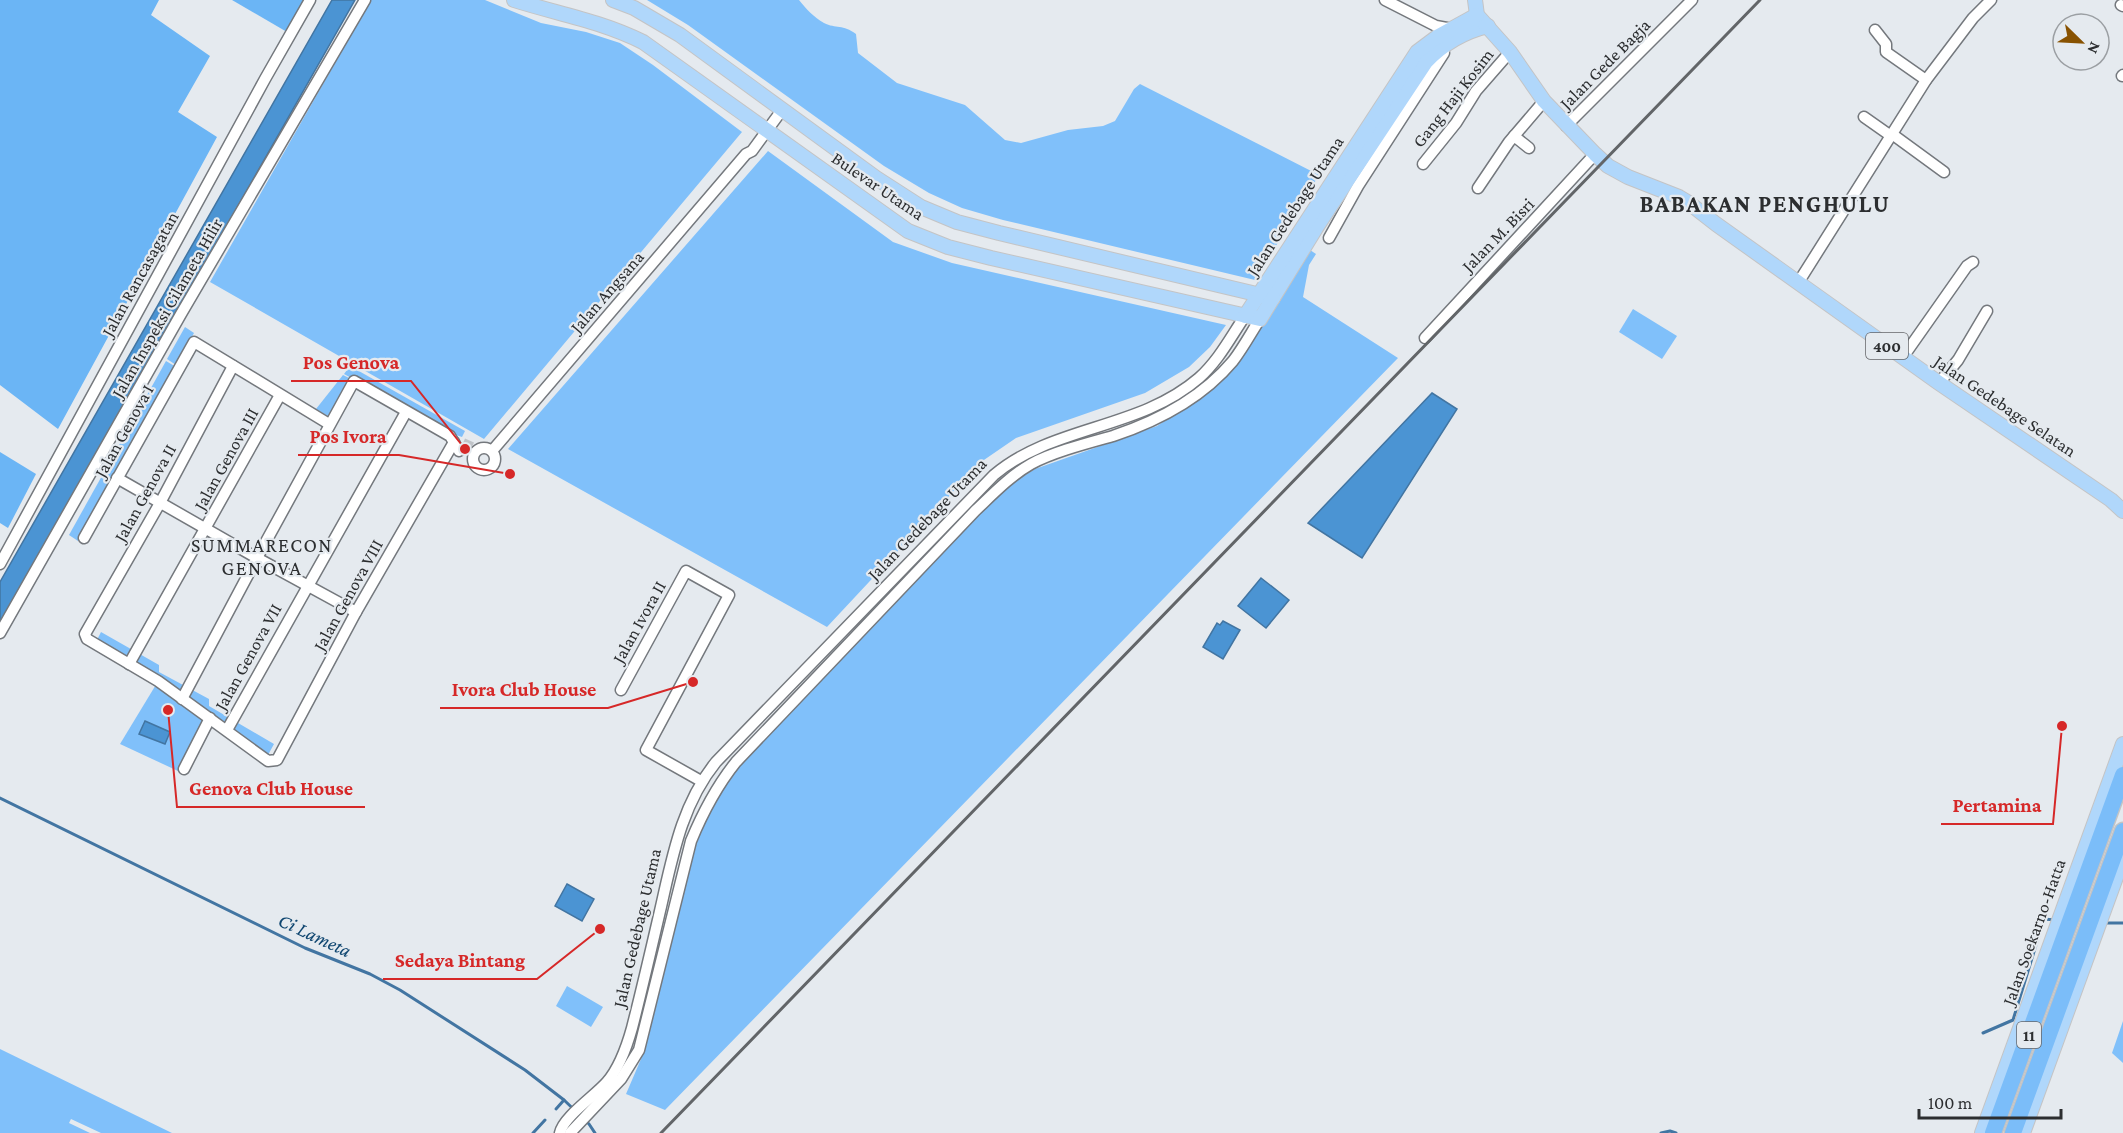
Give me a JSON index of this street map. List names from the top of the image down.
{
  "streets": {
    "highway": ["Jalan Soekarno-Hatta", "11"],
    "main road": [
      "Bulevar Utama",
      "Jalan Gedebage Utama",
      "400",
      "Jalan Gedebage Selatan"
    ],
    "street": [
      "Jalan Gede Bagja",
      "Gang Haji Kosim",
      "Jalan M. Bisri",
      "Jalan Rancasagatan",
      "Jalan Angsana",
      "Jalan Inspeksi Cilameta Hilir",
      "Jalan Genova I",
      "Jalan Genova III",
      "Jalan Genova II",
      "Jalan Genova VIII",
      "Jalan Ivora II",
      "Jalan Genova VII"
    ]
  },
  "crossings": [
    ["Jalan Gede Bagja", "Jalan Gedebage Selatan"],
    ["Gang Haji Kosim", "Jalan Gedebage Selatan"],
    ["Bulevar Utama", "Jalan Gedebage Utama"],
    ["Bulevar Utama", "Jalan Angsana"],
    ["Jalan Gedebage Utama", "Jalan Gedebage Selatan"],
    ["Jalan Gedebage Utama", "Jalan Ivora II"],
    ["Jalan M. Bisri", "Jalan Gedebage Selatan"],
    ["Jalan Angsana", "Jalan Genova VIII"],
    ["Jalan Genova I", "Jalan Genova II"],
    ["Jalan Genova III", "Jalan Genova II"],
    ["Jalan Genova VIII", "Jalan Genova VII"]
  ],
  "districts": ["BABAKAN PENGHULU", "SUMMARECON GENOVA"],
  "water": ["Ci Lameta"],
  "places": [
    "Pos Genova",
    "Pos Ivora",
    "Ivora Club House",
    "Genova Club House",
    "Pertamina",
    "Sedaya Bintang"
  ],
  "scale_bar": "100 m",
  "north": "bottom right"
}
